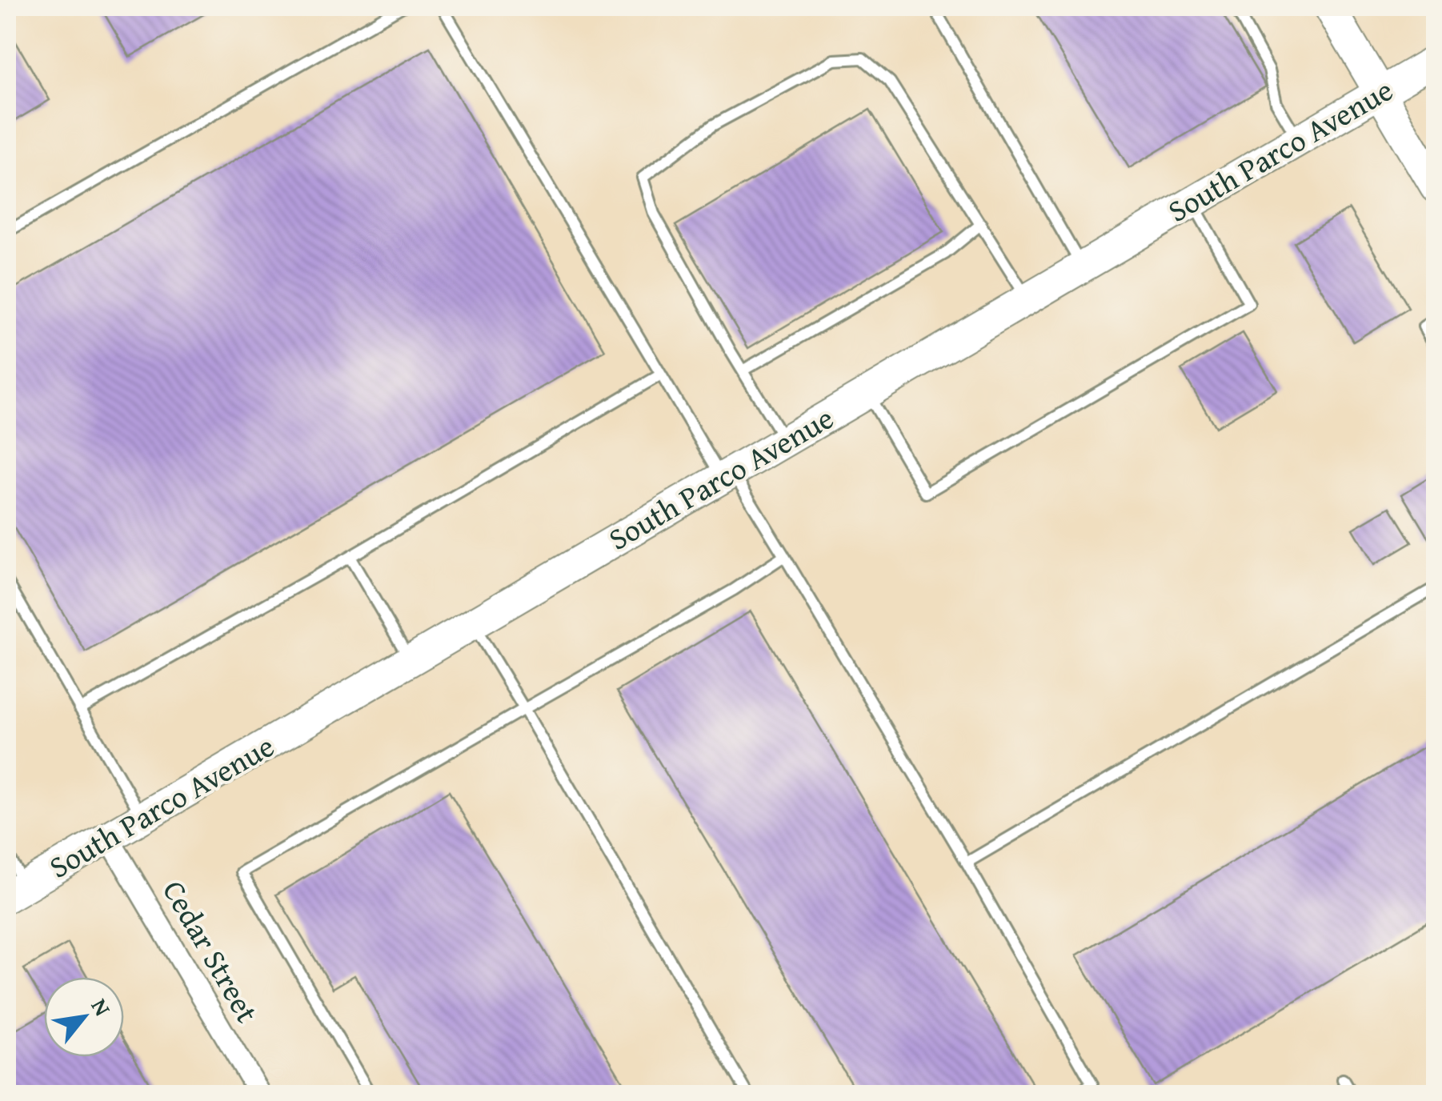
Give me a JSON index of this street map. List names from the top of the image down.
{
  "streets": {
    "street": ["South Parco Avenue", "Cedar Street"]
  },
  "crossings": [
    ["South Parco Avenue", "Cedar Street"]
  ],
  "north": "top right"
}
